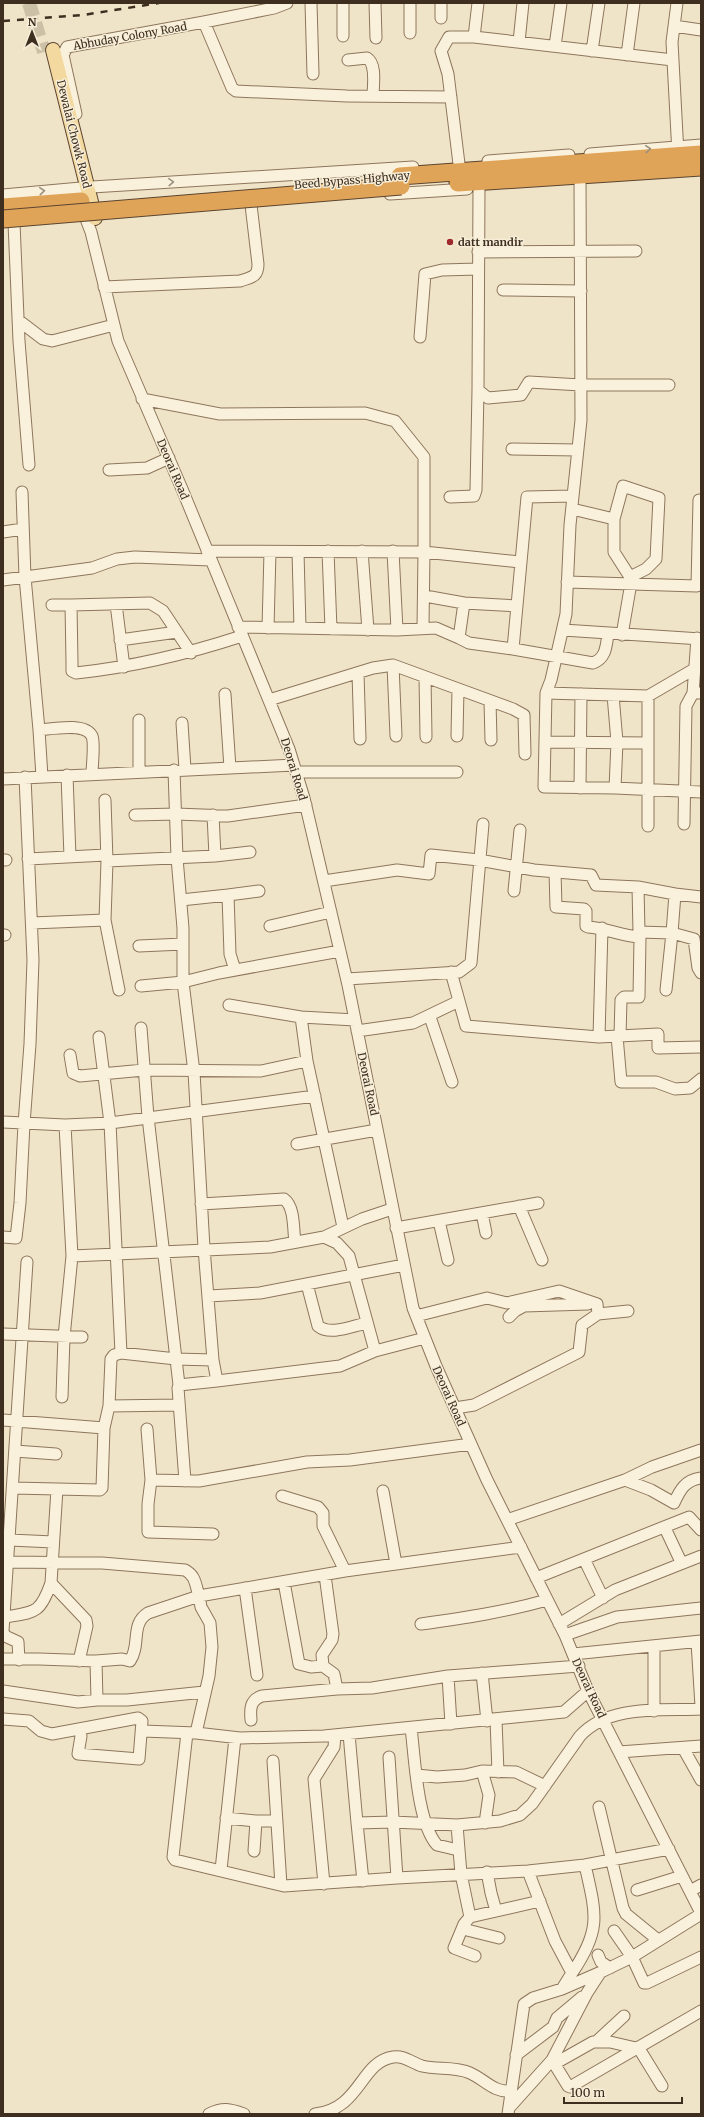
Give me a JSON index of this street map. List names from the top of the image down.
{
  "streets": {
    "highway": ["Beed Bypass Highway"],
    "main road": ["Dewalai Chowk Road"],
    "street": ["Abhuday Colony Road", "Deorai Road"]
  },
  "crossings": [
    ["Abhuday Colony Road", "Dewalai Chowk Road"],
    ["Dewalai Chowk Road", "Deorai Road"]
  ],
  "places": ["datt mandir"],
  "scale_bar": "100 m",
  "north": "top"
}
